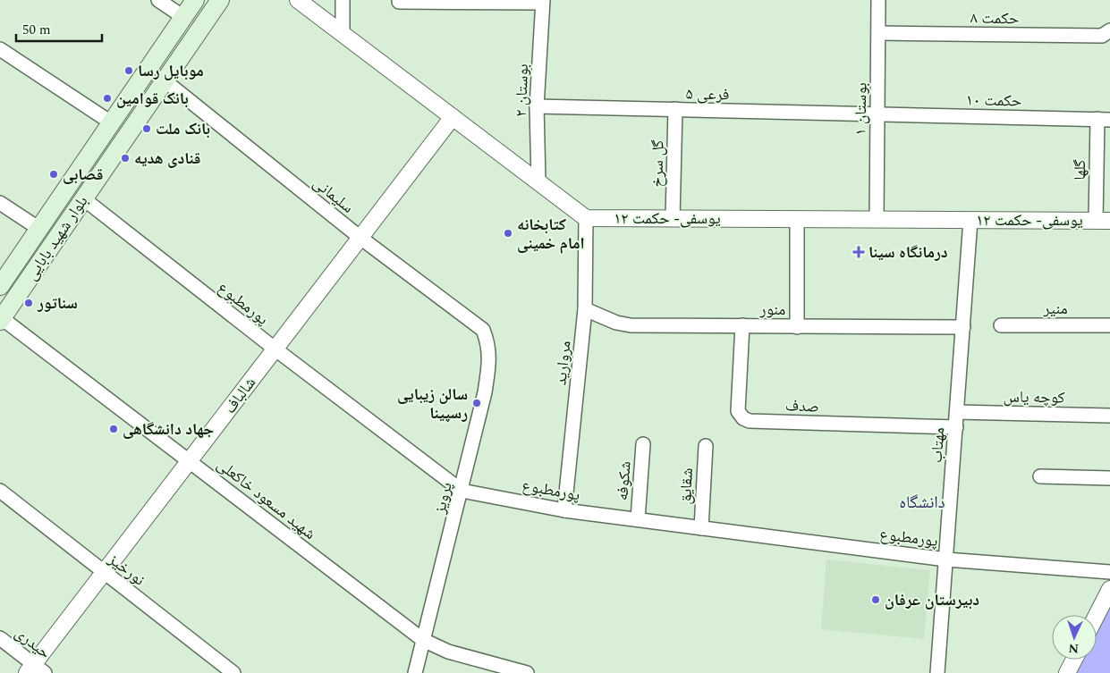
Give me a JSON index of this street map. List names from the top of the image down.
{
  "streets": {
    "main road": ["بلوار شهید بابایی"],
    "street": [
      "حکمت ۸",
      "بوستان ۲",
      "فرعی ۵",
      "حکمت ۱۰",
      "بوستان ۱",
      "گل سرخ",
      "گلها",
      "سلیمانی",
      "یوسفی- حکمت ۱۲",
      "پورمطبوع",
      "منیر",
      "منور",
      "مروارید",
      "شالباف",
      "کوچه یاس",
      "صدف",
      "مهتاب",
      "شکوفه",
      "شقایق",
      "پرویز",
      "شهید مسعود خاکعلی",
      "نورخیز",
      "حیدری"
    ]
  },
  "crossings": [
    ["حکمت ۸", "بوستان ۱"],
    ["بوستان ۲", "فرعی ۵"],
    ["فرعی ۵", "حکمت ۱۰"],
    ["فرعی ۵", "بوستان ۱"],
    ["فرعی ۵", "گل سرخ"],
    ["حکمت ۱۰", "بوستان ۱"],
    ["حکمت ۱۰", "گلها"],
    ["بوستان ۱", "یوسفی- حکمت ۱۲"],
    ["گل سرخ", "یوسفی- حکمت ۱۲"],
    ["گلها", "یوسفی- حکمت ۱۲"],
    ["سلیمانی", "بلوار شهید بابایی"],
    ["سلیمانی", "شالباف"],
    ["سلیمانی", "پرویز"],
    ["یوسفی- حکمت ۱۲", "مروارید"],
    ["یوسفی- حکمت ۱۲", "مهتاب"],
    ["بلوار شهید بابایی", "پورمطبوع"],
    ["بلوار شهید بابایی", "شهید مسعود خاکعلی"],
    ["پورمطبوع", "مروارید"],
    ["پورمطبوع", "شالباف"],
    ["پورمطبوع", "مهتاب"],
    ["پورمطبوع", "شکوفه"],
    ["پورمطبوع", "شقایق"],
    ["پورمطبوع", "پرویز"],
    ["منور", "مروارید"],
    ["منور", "صدف"],
    ["منور", "مهتاب"],
    ["شالباف", "شهید مسعود خاکعلی"],
    ["شالباف", "نورخیز"],
    ["شالباف", "حیدری"],
    ["کوچه یاس", "مهتاب"],
    ["صدف", "مهتاب"],
    ["پرویز", "شهید مسعود خاکعلی"]
  ],
  "districts": ["دانشگاه"],
  "places": {
    "other": [
      "موبایل رسا",
      "بانک قوامین",
      "بانک ملت",
      "قنادی هدیه",
      "قصابی",
      "کتابخانه امام خمینی",
      "سناتور",
      "سالن زیبایی رسپینا",
      "جهاد دانشگاهی",
      "دبیرستان عرفان"
    ],
    "health": ["درمانگاه سینا"]
  },
  "scale_bar": "50 m",
  "north": "bottom"
}
